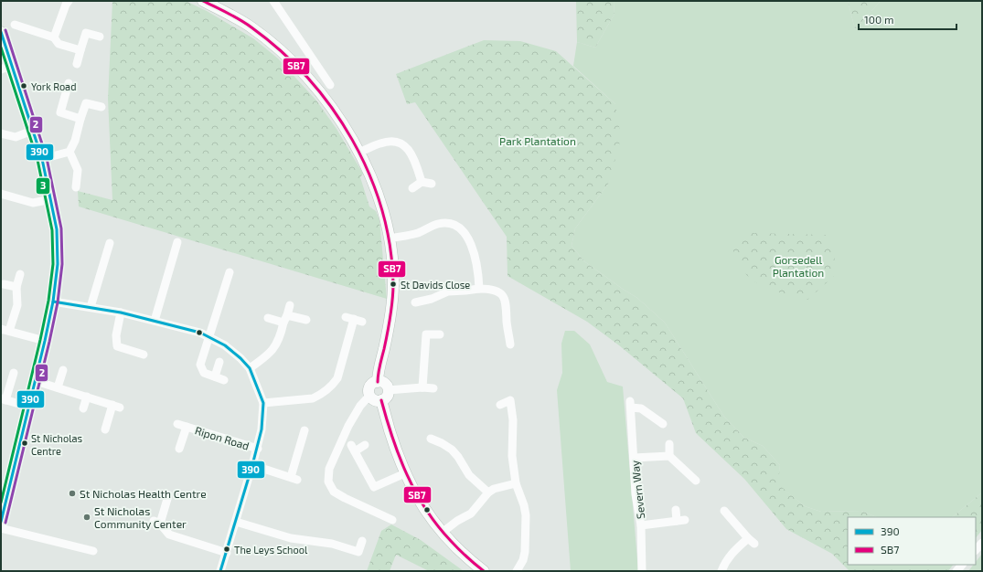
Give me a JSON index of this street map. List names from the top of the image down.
{
  "streets": {
    "street": ["Ripon Road", "Severn Way"]
  },
  "parks": ["Park Plantation", "Gorsedell Plantation"],
  "places": [
    "York Road",
    "St Davids Close",
    "St Nicholas Centre",
    "St Nicholas Health Centre",
    "St Nicholas Community Center",
    "The Leys School"
  ],
  "lines": [
    "transit line SB7",
    "transit line 2",
    "transit line 390",
    "transit line 3"
  ],
  "legend": ["390", "SB7"],
  "scale_bar": "100 m"
}
